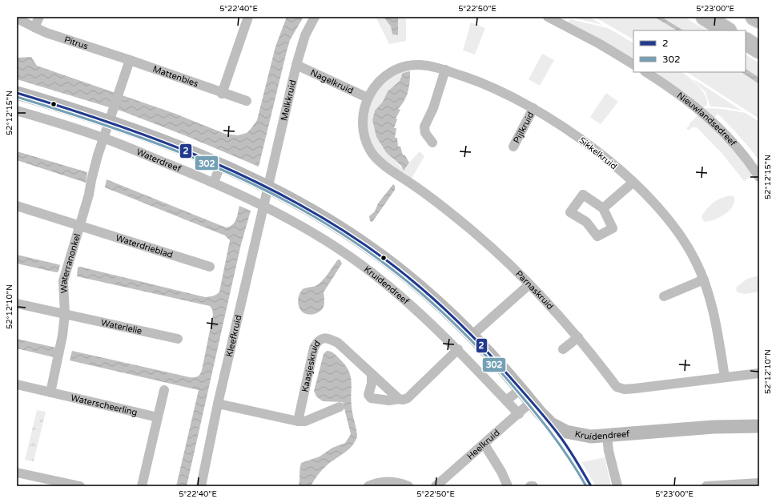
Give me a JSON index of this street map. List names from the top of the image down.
{
  "streets": {
    "street": [
      "Pitrus",
      "Mattenbies",
      "Nagelkruid",
      "Melkkruid",
      "Nieuwlandsedreef",
      "Pijlkruid",
      "Sikkelkruid",
      "Waterdreef",
      "Waterdrieblad",
      "Waterranonkel",
      "Kruidendreef",
      "Parnaskruid",
      "Waterlelie",
      "Kleefkruid",
      "Kaasjeskruid",
      "Waterscheerling",
      "Heelkruid"
    ]
  },
  "crossings": [
    ["Pitrus", "Mattenbies"],
    ["Nagelkruid", "Melkkruid"],
    ["Nagelkruid", "Sikkelkruid"],
    ["Nagelkruid", "Parnaskruid"],
    ["Melkkruid", "Waterdreef"],
    ["Melkkruid", "Kruidendreef"],
    ["Melkkruid", "Kleefkruid"],
    ["Pijlkruid", "Sikkelkruid"],
    ["Sikkelkruid", "Parnaskruid"],
    ["Waterdreef", "Waterranonkel"],
    ["Waterdreef", "Kruidendreef"],
    ["Waterdreef", "Kleefkruid"],
    ["Waterdrieblad", "Waterranonkel"],
    ["Waterranonkel", "Waterlelie"],
    ["Waterranonkel", "Waterscheerling"],
    ["Kruidendreef", "Kleefkruid"],
    ["Kruidendreef", "Heelkruid"]
  ],
  "lines": ["transit line 2", "transit line 302"],
  "legend": ["2", "302"],
  "coordinates": [
    "5°22'40\"E",
    "5°22'50\"E",
    "5°23'00\"E",
    "52°12'15\"N",
    "52°12'10\"N"
  ]
}
